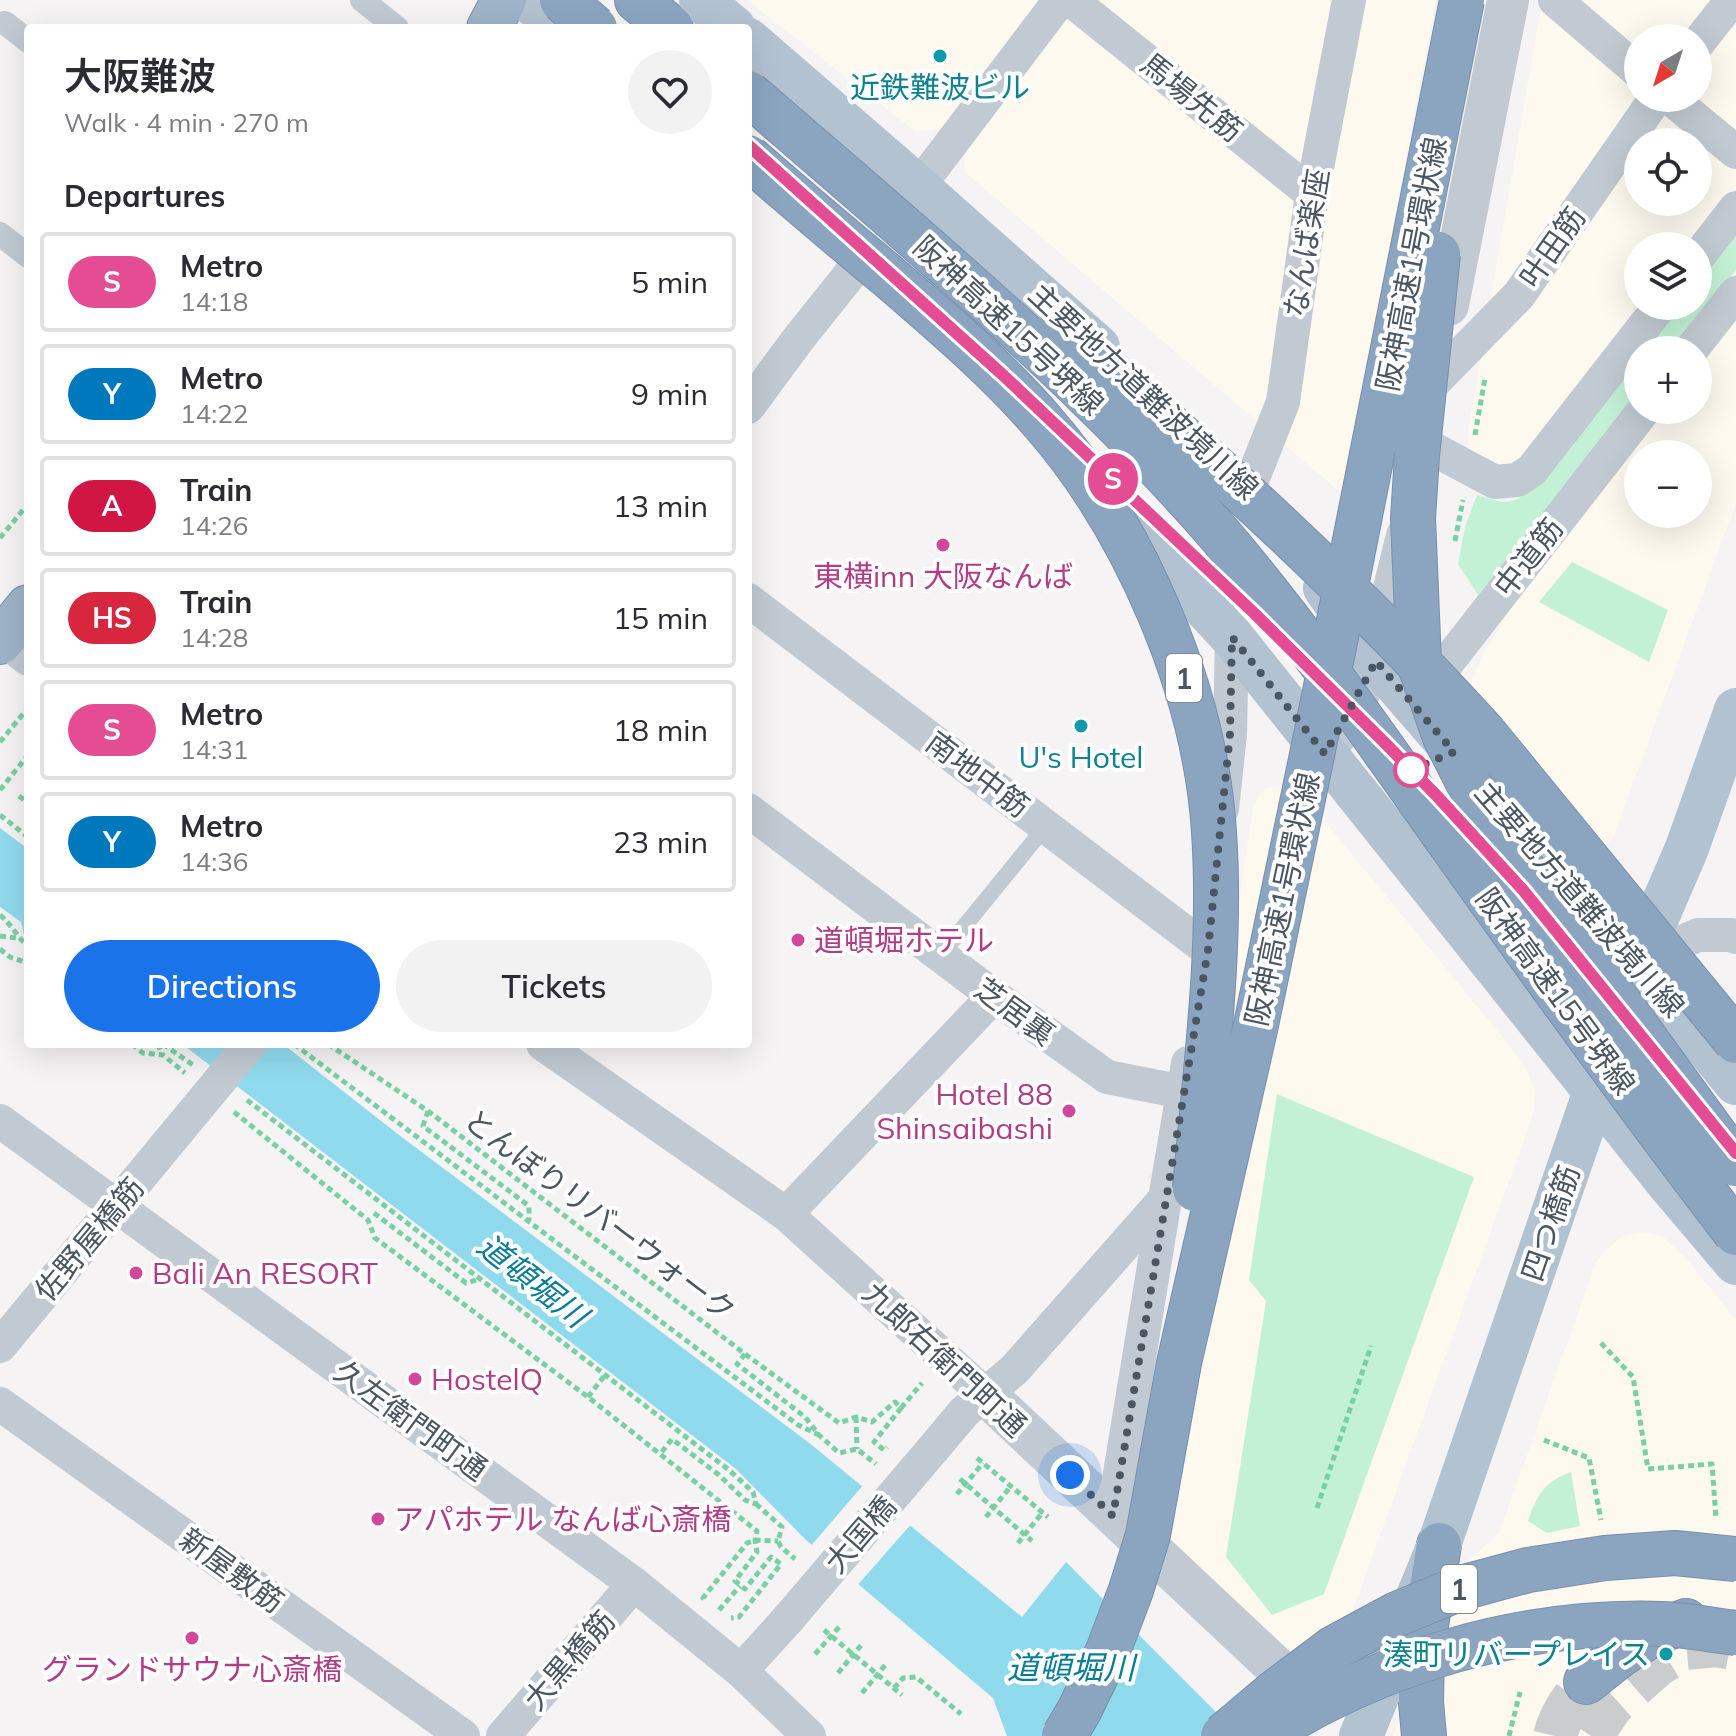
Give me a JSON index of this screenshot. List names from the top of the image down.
{
  "streets": {
    "highway": ["阪神高速1号環状線", "阪神高速15号堺線", "1"],
    "main road": ["主要地方道難波境川線", "四つ橋筋"],
    "street": [
      "馬場先筋",
      "なんば楽座",
      "叶田筋",
      "中道筋",
      "南地中筋",
      "芝居裏",
      "佐野屋橋筋",
      "九郎右衛門町通",
      "久左衛門町通",
      "大国橋",
      "新屋敷筋",
      "大黒橋筋"
    ],
    "path": ["とんぼりリバーウォーク"]
  },
  "crossings": [
    ["馬場先筋", "なんば楽座"],
    ["なんば楽座", "主要地方道難波境川線"],
    ["阪神高速1号環状線", "1"],
    ["主要地方道難波境川線", "中道筋"],
    ["主要地方道難波境川線", "四つ橋筋"],
    ["四つ橋筋", "九郎右衛門町通"],
    ["佐野屋橋筋", "久左衛門町通"],
    ["九郎右衛門町通", "大国橋"],
    ["久左衛門町通", "大国橋"],
    ["久左衛門町通", "大黒橋筋"]
  ],
  "water": ["道頓堀川"],
  "places": [
    "近鉄難波ビル",
    "東横inn 大阪なんば",
    "U's Hotel",
    "道頓堀ホテル",
    "Hotel 88 Shinsaibashi",
    "Bali An RESORT",
    "HostelQ",
    "アパホテル なんば心斎橋",
    "グランドサウナ心斎橋",
    "湊町リバープレイス"
  ],
  "lines": ["metro line S"],
  "north": "bottom left",
  "page": {
    "on_map": "S",
    "map_buttons": ["+", "−"],
    "heading": [
      ["大阪難波", "Walk · 4 min · 270 m"],
      "Departures"
    ],
    "list": [
      {
        "mark": "S",
        "name": "Metro",
        "note": "14:18",
        "value": "5 min"
      },
      {
        "mark": "Y",
        "name": "Metro",
        "note": "14:22",
        "value": "9 min"
      },
      {
        "mark": "A",
        "name": "Train",
        "note": "14:26",
        "value": "13 min"
      },
      {
        "mark": "HS",
        "name": "Train",
        "note": "14:28",
        "value": "15 min"
      },
      {
        "mark": "S",
        "name": "Metro",
        "note": "14:31",
        "value": "18 min"
      },
      {
        "mark": "Y",
        "name": "Metro",
        "note": "14:36",
        "value": "23 min"
      }
    ],
    "buttons": ["Directions", "Tickets"]
  }
}
